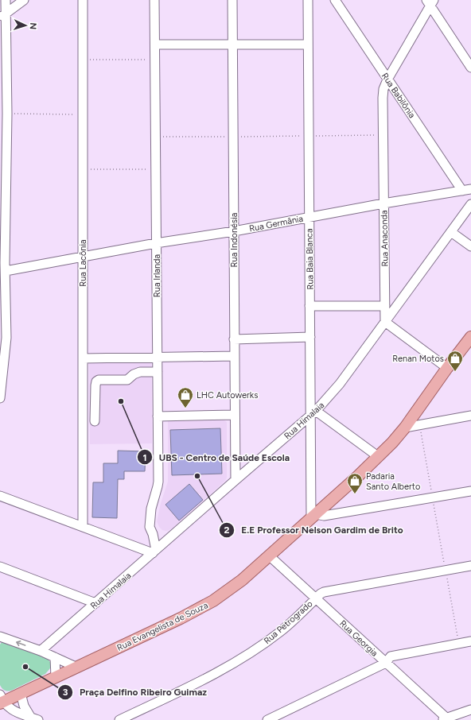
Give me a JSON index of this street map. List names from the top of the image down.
{
  "streets": {
    "main road": ["Rua Evangelista de Souza"],
    "street": [
      "Rua Babilônia",
      "Rua Germânia",
      "Rua Anaconda",
      "Rua Indonésia",
      "Rua Baia Blanca",
      "Rua Lacônia",
      "Rua Irlanda",
      "Rua Himalaia",
      "Rua Petrogrado",
      "Rua Georgia"
    ]
  },
  "crossings": [
    ["Rua Babilônia", "Rua Germânia"],
    ["Rua Babilônia", "Rua Anaconda"],
    ["Rua Germânia", "Rua Anaconda"],
    ["Rua Germânia", "Rua Indonésia"],
    ["Rua Germânia", "Rua Baia Blanca"],
    ["Rua Germânia", "Rua Lacônia"],
    ["Rua Germânia", "Rua Irlanda"],
    ["Rua Anaconda", "Rua Himalaia"],
    ["Rua Indonésia", "Rua Himalaia"],
    ["Rua Baia Blanca", "Rua Himalaia"],
    ["Rua Baia Blanca", "Rua Evangelista de Souza"],
    ["Rua Irlanda", "Rua Himalaia"],
    ["Rua Petrogrado", "Rua Georgia"],
    ["Rua Evangelista de Souza", "Rua Georgia"]
  ],
  "places": {
    "shop": ["Renan Motos", "LHC Autowerks", "Padaria Santo Alberto"],
    "other": ["UBS - Centro de Saúde Escola", "E.E Professor Nelson Gardim de Brito", "Praça Delfino Ribeiro Guimaz"]
  },
  "north": "right"
}
